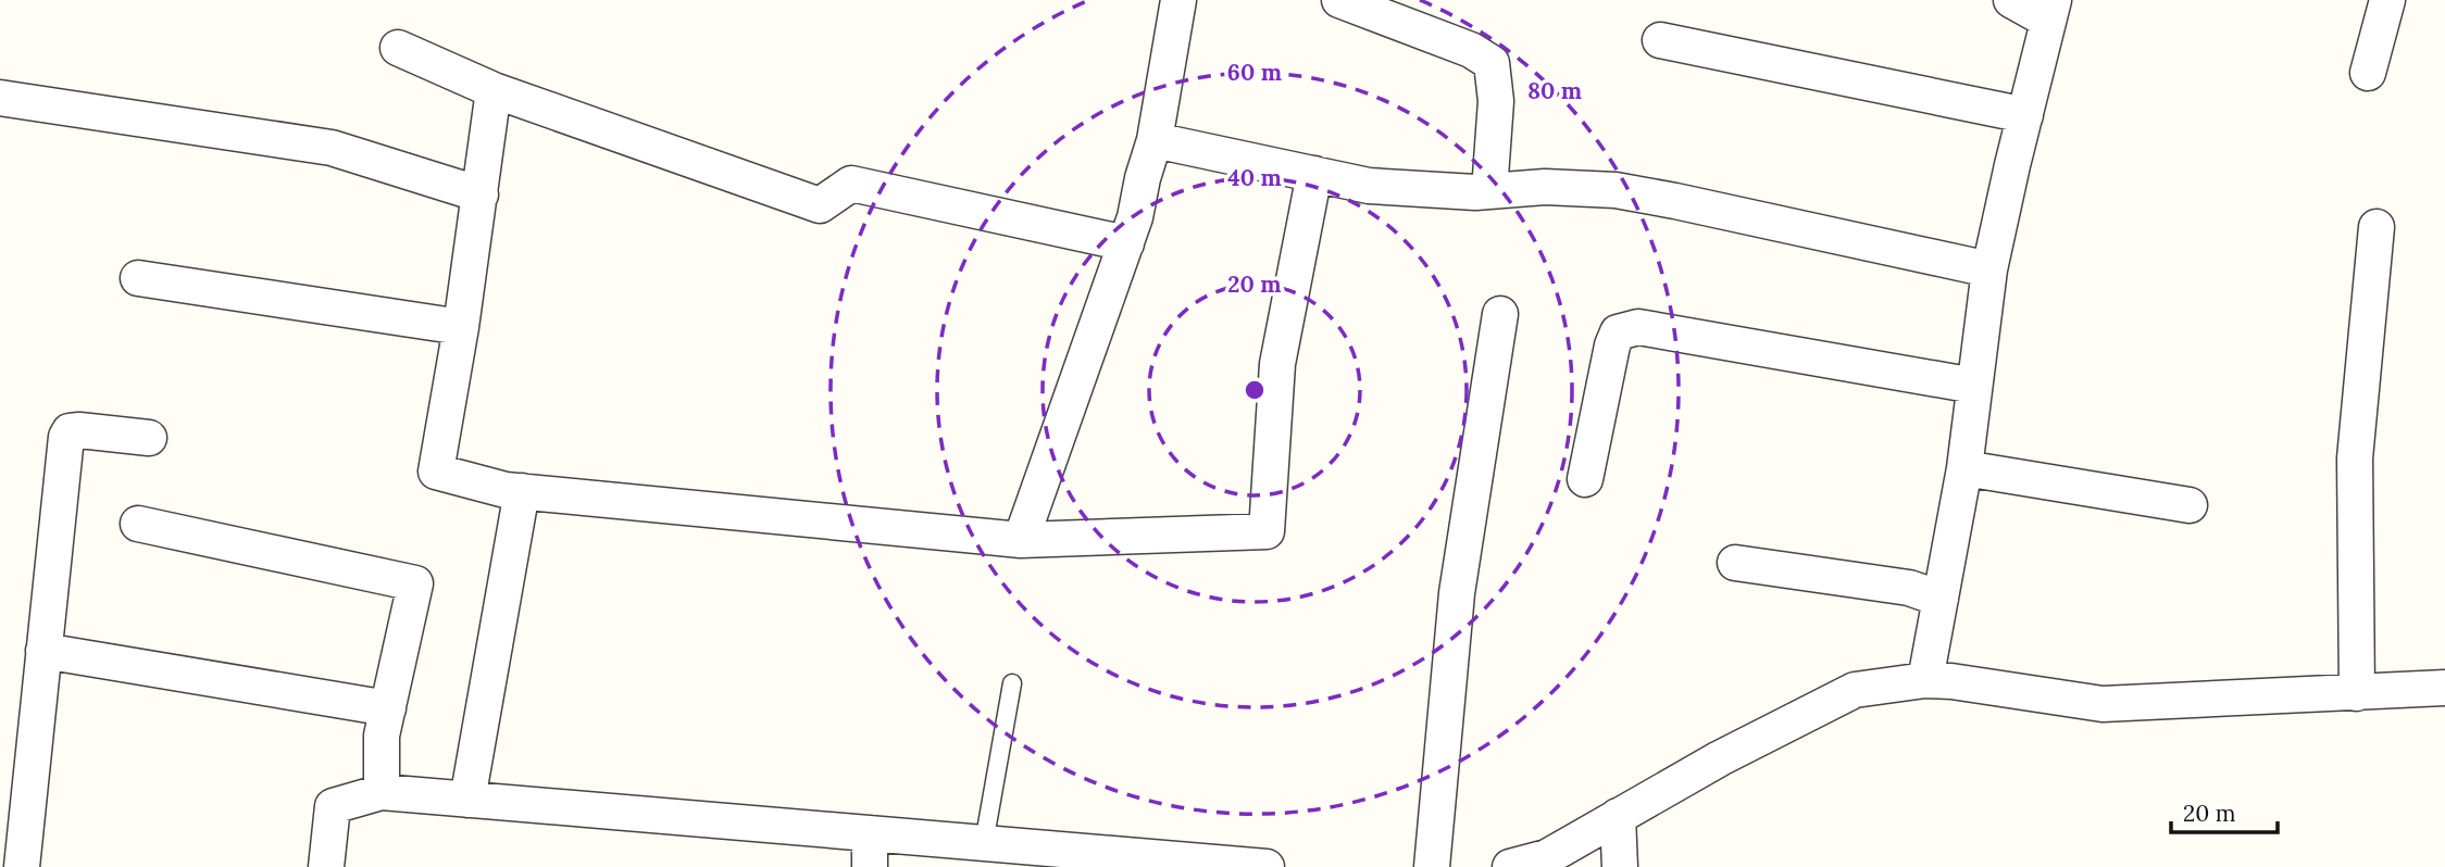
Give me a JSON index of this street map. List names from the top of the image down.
{
  "scale_bar": "20 m",
  "rings": [
    "60 m",
    "80 m",
    "40 m",
    "20 m"
  ]
}
